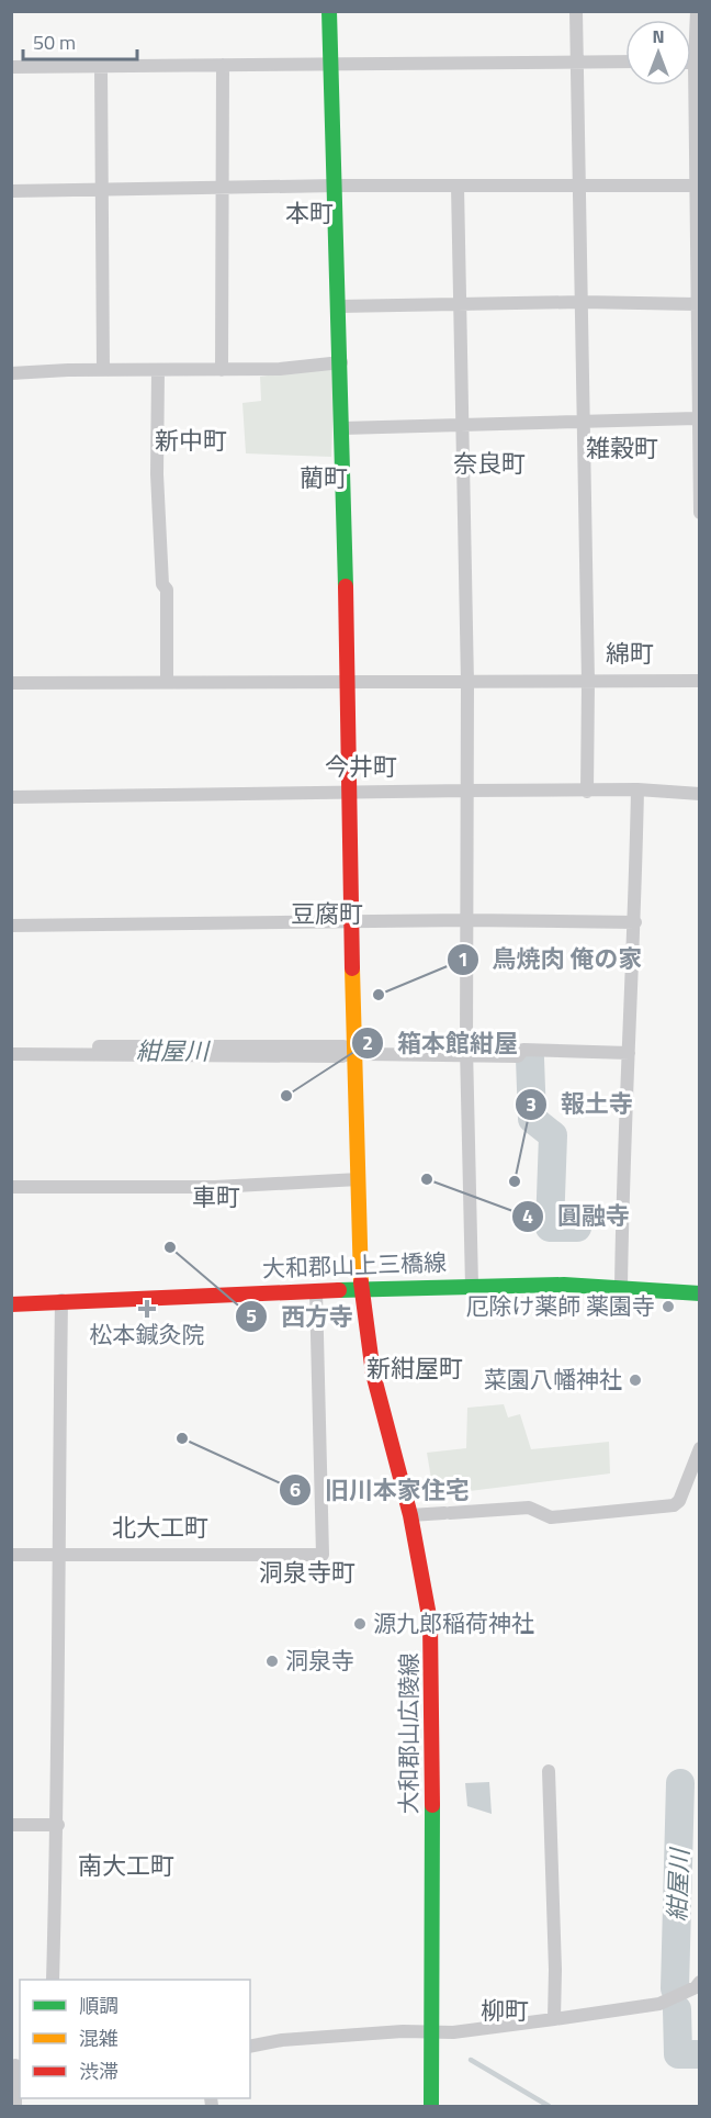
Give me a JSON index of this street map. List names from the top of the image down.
{
  "streets": {
    "main road": ["大和郡山上三橋線", "大和郡山広陵線"]
  },
  "crossings": [
    ["大和郡山上三橋線", "大和郡山広陵線"]
  ],
  "districts": [
    "本町",
    "新中町",
    "雑穀町",
    "奈良町",
    "藺町",
    "綿町",
    "今井町",
    "豆腐町",
    "車町",
    "新紺屋町",
    "北大工町",
    "洞泉寺町",
    "南大工町",
    "柳町"
  ],
  "water": ["紺屋川"],
  "places": {
    "other": [
      "鳥焼肉 俺の家",
      "箱本館紺屋",
      "圓融寺",
      "報土寺",
      "西方寺",
      "厄除け薬師 薬園寺",
      "菜園八幡神社",
      "旧川本家住宅",
      "源九郎稲荷神社",
      "洞泉寺"
    ],
    "health": ["松本鍼灸院"]
  },
  "legend": ["順調", "混雑", "渋滞"],
  "scale_bar": "50 m",
  "north": "top"
}
